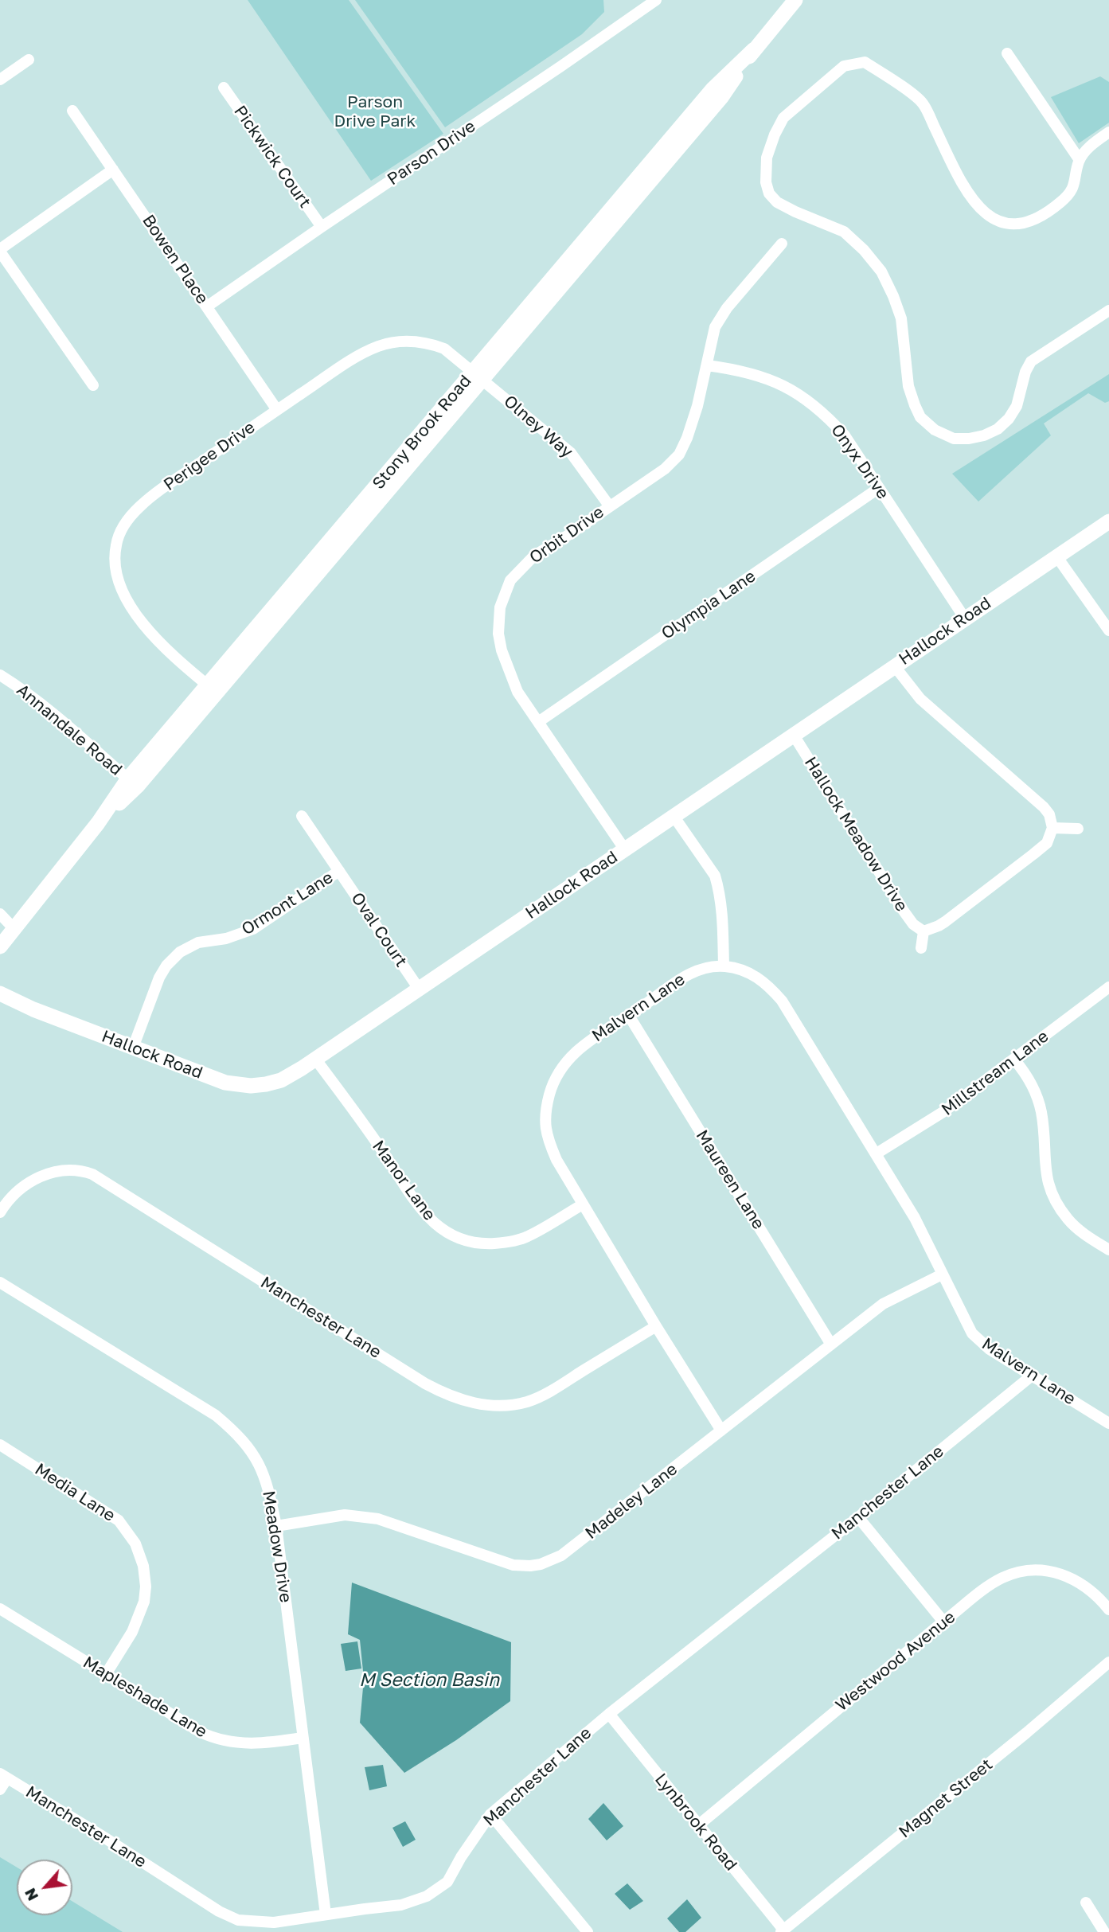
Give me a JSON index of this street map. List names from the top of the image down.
{
  "streets": {
    "street": [
      "Parson Drive",
      "Pickwick Court",
      "Bowen Place",
      "Olney Way",
      "Stony Brook Road",
      "Perigee Drive",
      "Onyx Drive",
      "Orbit Drive",
      "Olympia Lane",
      "Hallock Road",
      "Annandale Road",
      "Hallock Meadow Drive",
      "Ormont Lane",
      "Oval Court",
      "Malvern Lane",
      "Millstream Lane",
      "Maureen Lane",
      "Manor Lane",
      "Manchester Lane",
      "Media Lane",
      "Madeley Lane",
      "Meadow Drive",
      "Westwood Avenue",
      "Mapleshade Lane",
      "Magnet Street",
      "Lynbrook Road"
    ]
  },
  "crossings": [
    ["Parson Drive", "Pickwick Court"],
    ["Parson Drive", "Bowen Place"],
    ["Bowen Place", "Perigee Drive"],
    ["Olney Way", "Stony Brook Road"],
    ["Olney Way", "Perigee Drive"],
    ["Olney Way", "Orbit Drive"],
    ["Stony Brook Road", "Perigee Drive"],
    ["Stony Brook Road", "Annandale Road"],
    ["Onyx Drive", "Orbit Drive"],
    ["Onyx Drive", "Olympia Lane"],
    ["Onyx Drive", "Hallock Road"],
    ["Orbit Drive", "Olympia Lane"],
    ["Orbit Drive", "Hallock Road"],
    ["Hallock Road", "Hallock Meadow Drive"],
    ["Hallock Road", "Ormont Lane"],
    ["Hallock Road", "Oval Court"],
    ["Hallock Road", "Manor Lane"],
    ["Ormont Lane", "Oval Court"],
    ["Malvern Lane", "Millstream Lane"],
    ["Malvern Lane", "Maureen Lane"],
    ["Malvern Lane", "Manor Lane"],
    ["Malvern Lane", "Manchester Lane"],
    ["Malvern Lane", "Madeley Lane"],
    ["Maureen Lane", "Madeley Lane"],
    ["Manchester Lane", "Meadow Drive"],
    ["Manchester Lane", "Lynbrook Road"],
    ["Media Lane", "Mapleshade Lane"],
    ["Madeley Lane", "Meadow Drive"],
    ["Meadow Drive", "Mapleshade Lane"],
    ["Westwood Avenue", "Lynbrook Road"],
    ["Magnet Street", "Lynbrook Road"]
  ],
  "water": ["M Section Basin"],
  "parks": ["Parson Drive Park"],
  "north": "bottom left"
}
